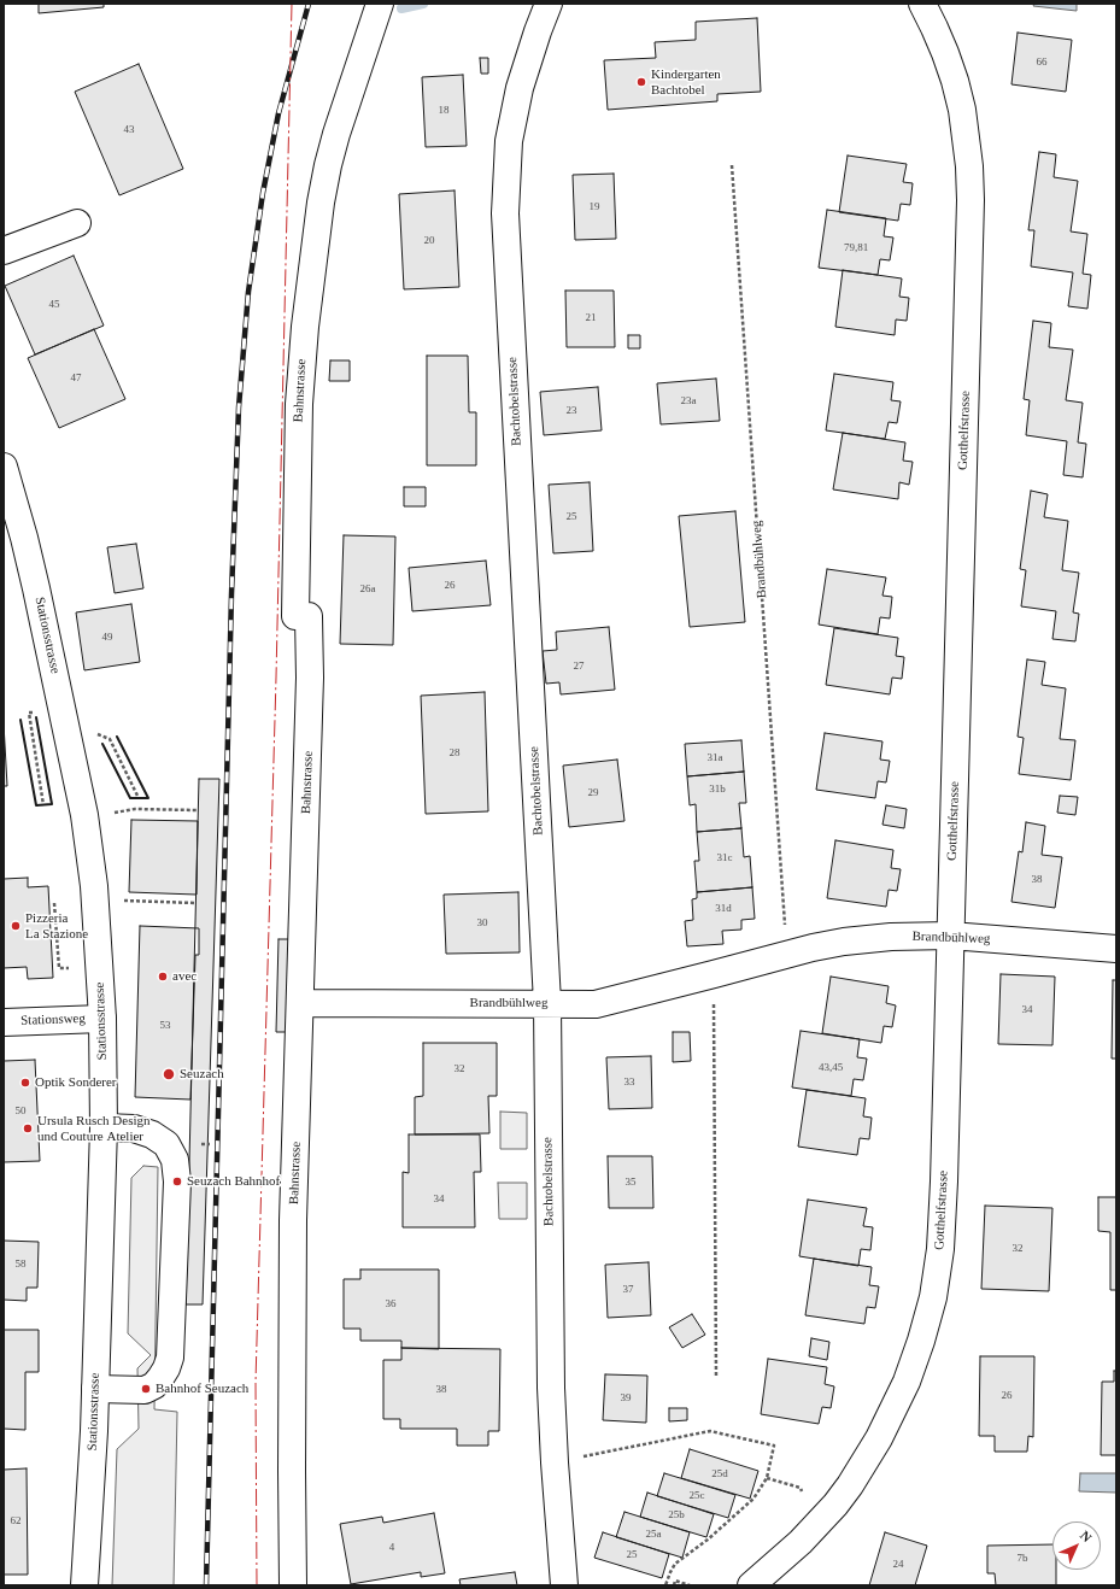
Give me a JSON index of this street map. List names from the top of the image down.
{
  "streets": {
    "street": [
      "Bahnstrasse",
      "Bachtobelstrasse",
      "Gotthelfstrasse",
      "Brandbühlweg",
      "Stationsstrasse",
      "Stationsweg"
    ]
  },
  "crossings": [
    ["Bahnstrasse", "Brandbühlweg"],
    ["Bachtobelstrasse", "Brandbühlweg"],
    ["Gotthelfstrasse", "Brandbühlweg"],
    ["Stationsstrasse", "Stationsweg"]
  ],
  "places": [
    "Kindergarten Bachtobel",
    "Pizzeria La Stazione",
    "avec",
    "Seuzach",
    "Optik Sonderer",
    "Ursula Rusch Design und Couture Atelier",
    "Seuzach Bahnhof",
    "Bahnhof Seuzach"
  ],
  "house_numbers": [
    "66",
    "18",
    "43",
    "19",
    "20",
    "79,81",
    "45",
    "21",
    "47",
    "23a",
    "23",
    "25",
    "26",
    "26a",
    "49",
    "27",
    "28",
    "31a",
    "31b",
    "29",
    "31c",
    "38",
    "31d",
    "30",
    "34",
    "53",
    "43,45",
    "32",
    "33",
    "50",
    "35",
    "34",
    "32",
    "58",
    "37",
    "36",
    "38",
    "26",
    "39",
    "25d",
    "25c",
    "25b",
    "62",
    "25a",
    "4",
    "25",
    "7b",
    "24"
  ],
  "north": "top right"
}
